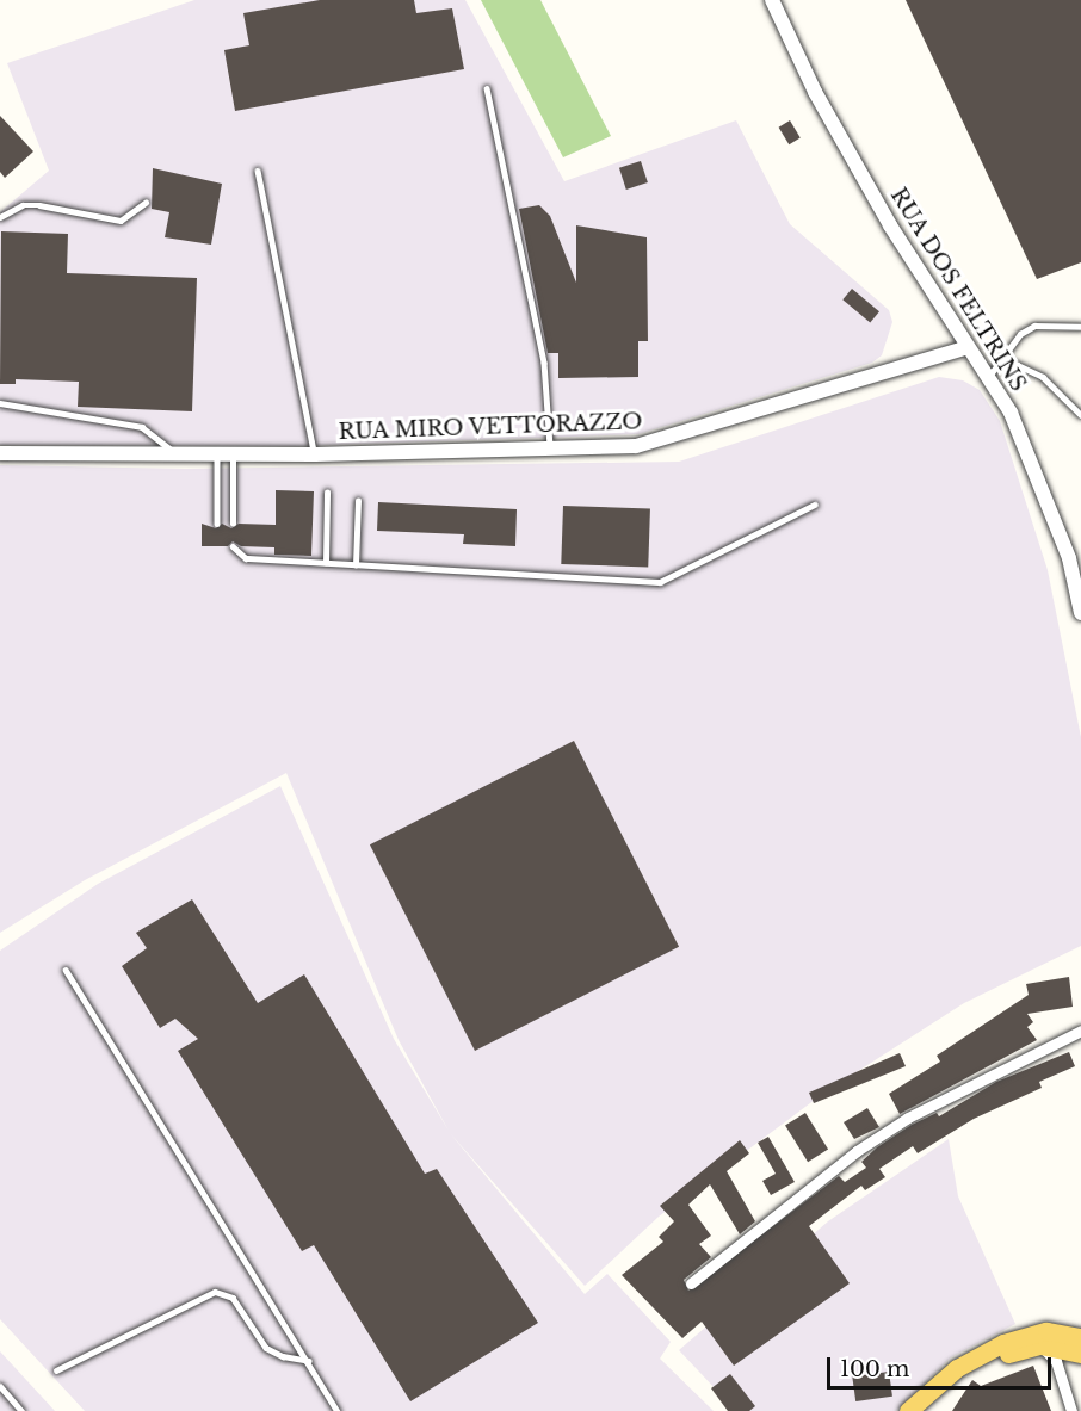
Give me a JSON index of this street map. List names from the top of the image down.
{
  "streets": {
    "street": ["RUA DOS FELTRINS", "RUA MIRO VETTORAZZO"]
  },
  "crossings": [
    ["RUA DOS FELTRINS", "RUA MIRO VETTORAZZO"]
  ],
  "scale_bar": "100 m"
}
